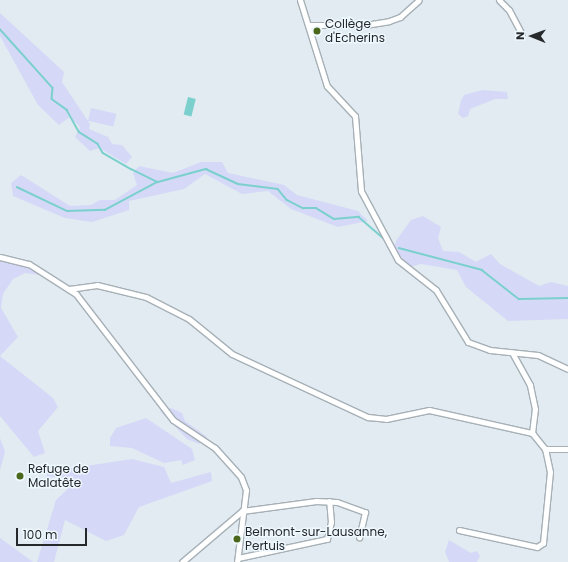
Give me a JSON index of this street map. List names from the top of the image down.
{
  "places": ["Collège d'Echerins", "Refuge de Malatête", "Belmont-sur-Lausanne, Pertuis"],
  "scale_bar": "100 m",
  "north": "left"
}
